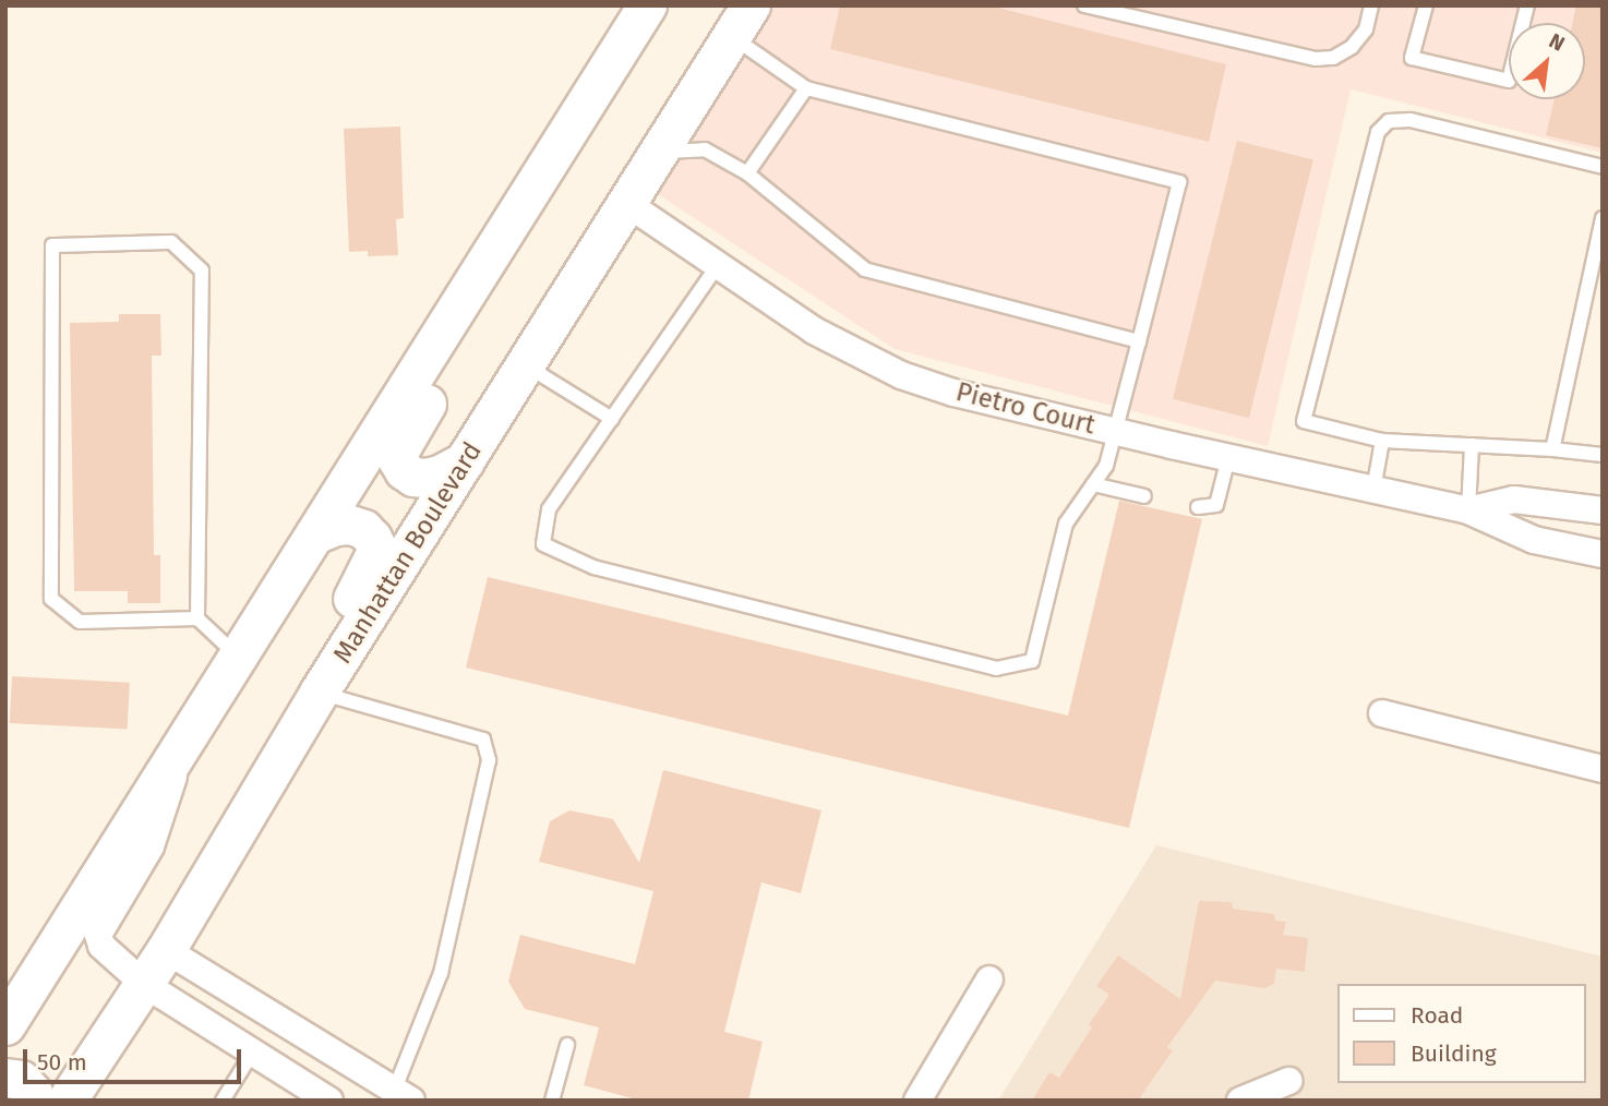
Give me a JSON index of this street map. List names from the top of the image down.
{
  "streets": {
    "street": ["Pietro Court", "Manhattan Boulevard"]
  },
  "crossings": [
    ["Pietro Court", "Manhattan Boulevard"]
  ],
  "legend": ["Road", "Building"],
  "scale_bar": "50 m",
  "north": "top right"
}
